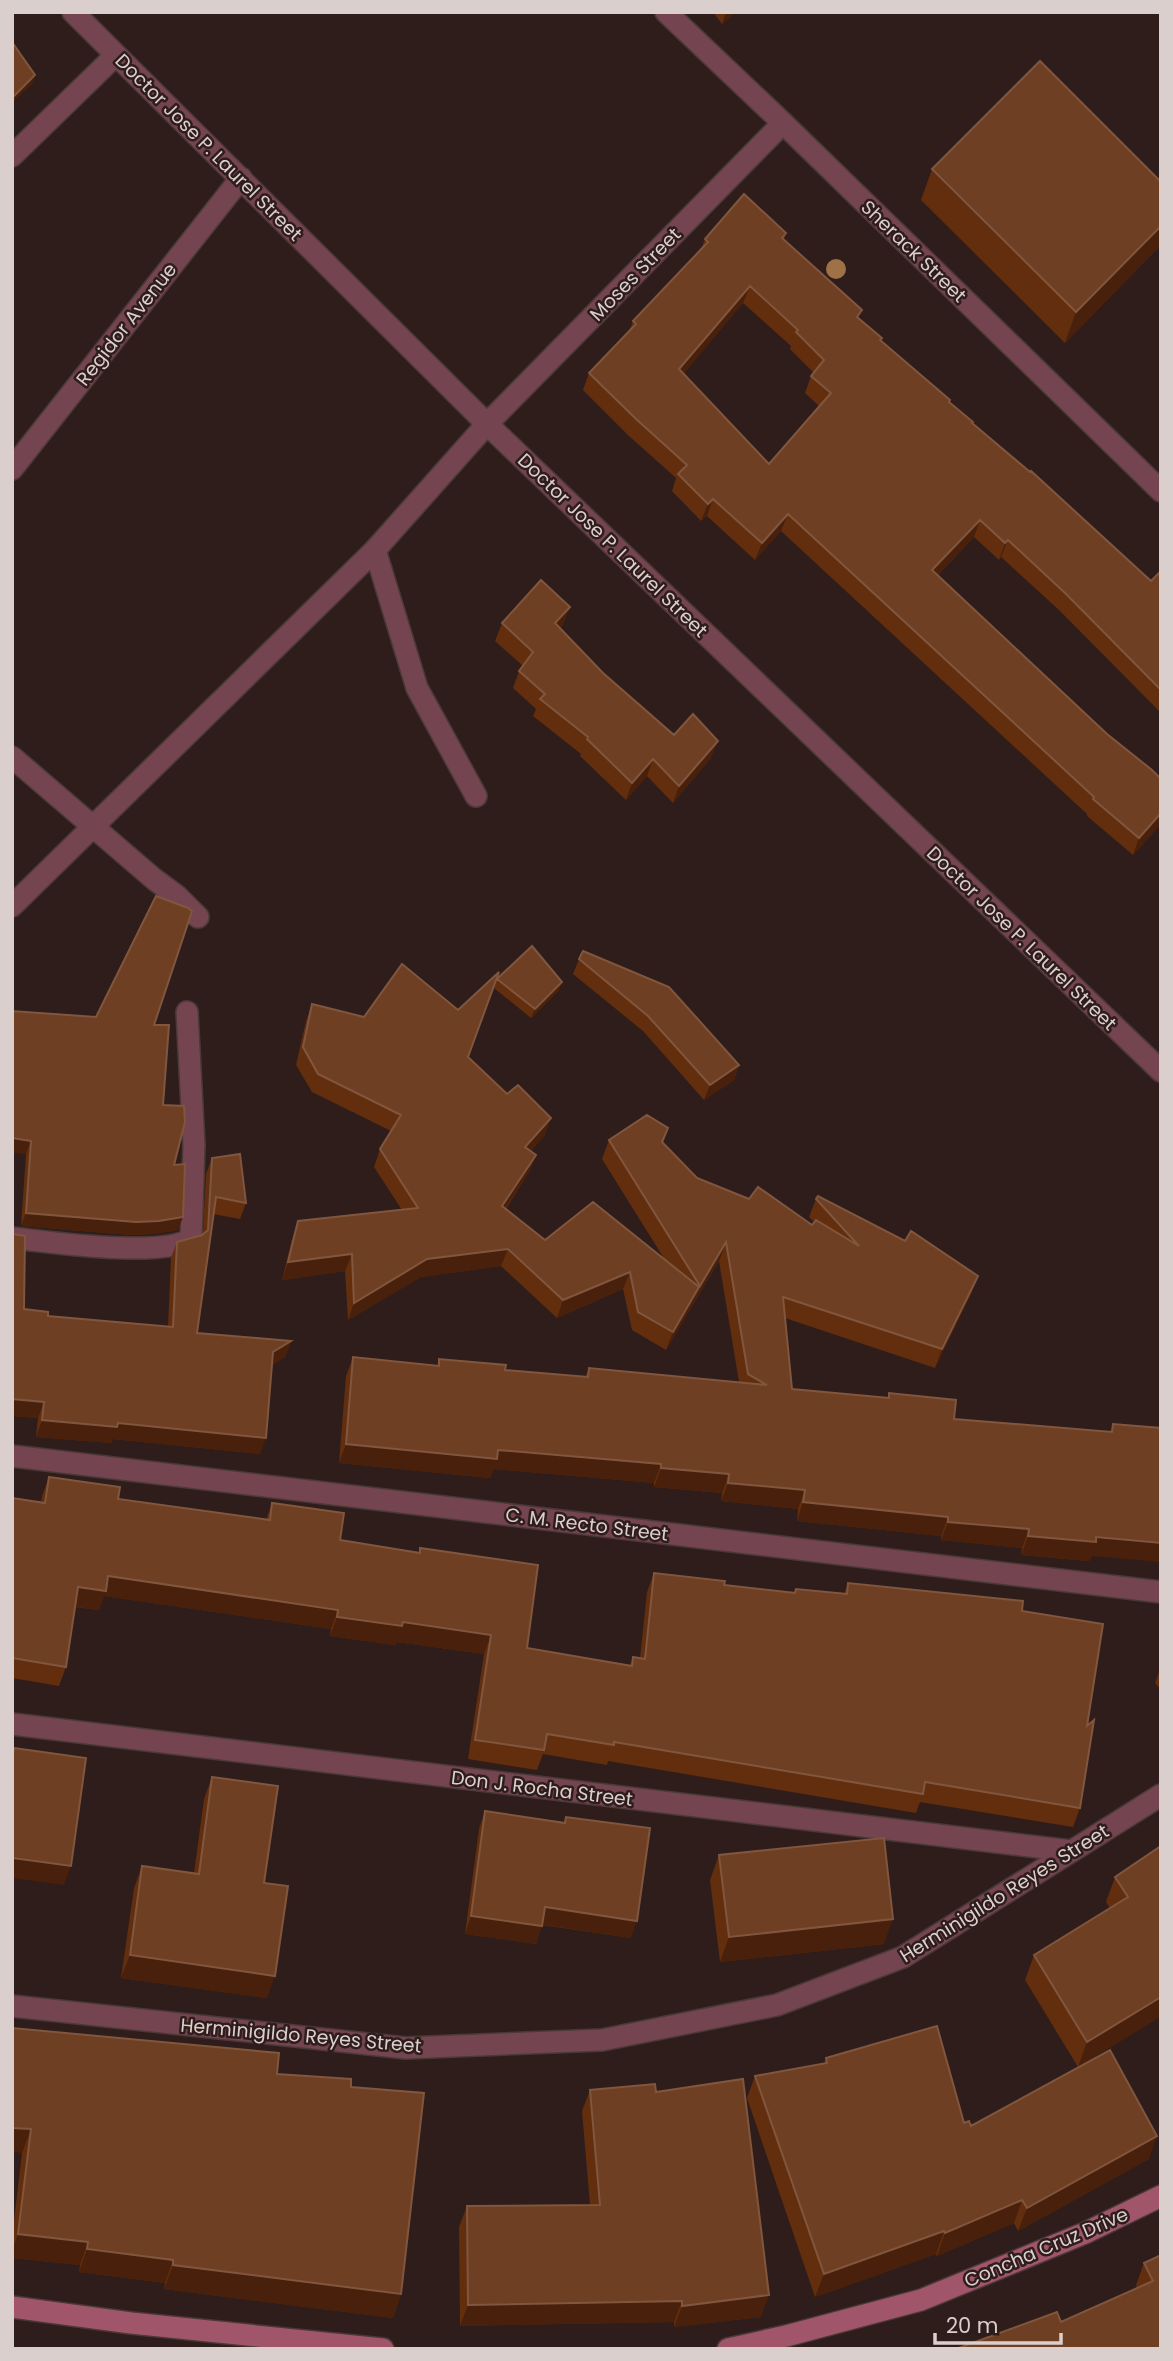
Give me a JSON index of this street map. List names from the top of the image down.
{
  "streets": {
    "street": [
      "Doctor Jose P. Laurel Street",
      "Sherack Street",
      "Moses Street",
      "Regidor Avenue",
      "C. M. Recto Street",
      "Don J. Rocha Street",
      "Herminigildo Reyes Street",
      "Concha Cruz Drive"
    ]
  },
  "crossings": [
    ["Doctor Jose P. Laurel Street", "Moses Street"],
    ["Doctor Jose P. Laurel Street", "Regidor Avenue"],
    ["Sherack Street", "Moses Street"],
    ["Don J. Rocha Street", "Herminigildo Reyes Street"]
  ],
  "scale_bar": "20 m"
}
